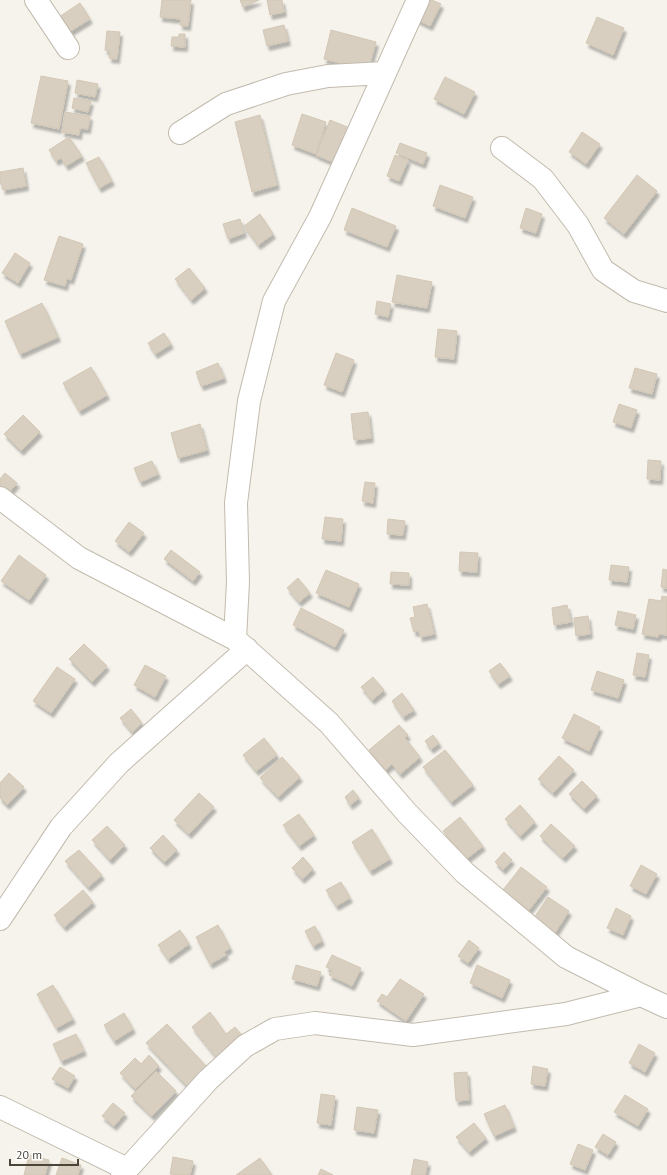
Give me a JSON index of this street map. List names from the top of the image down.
{
  "scale_bar": "20 m"
}
